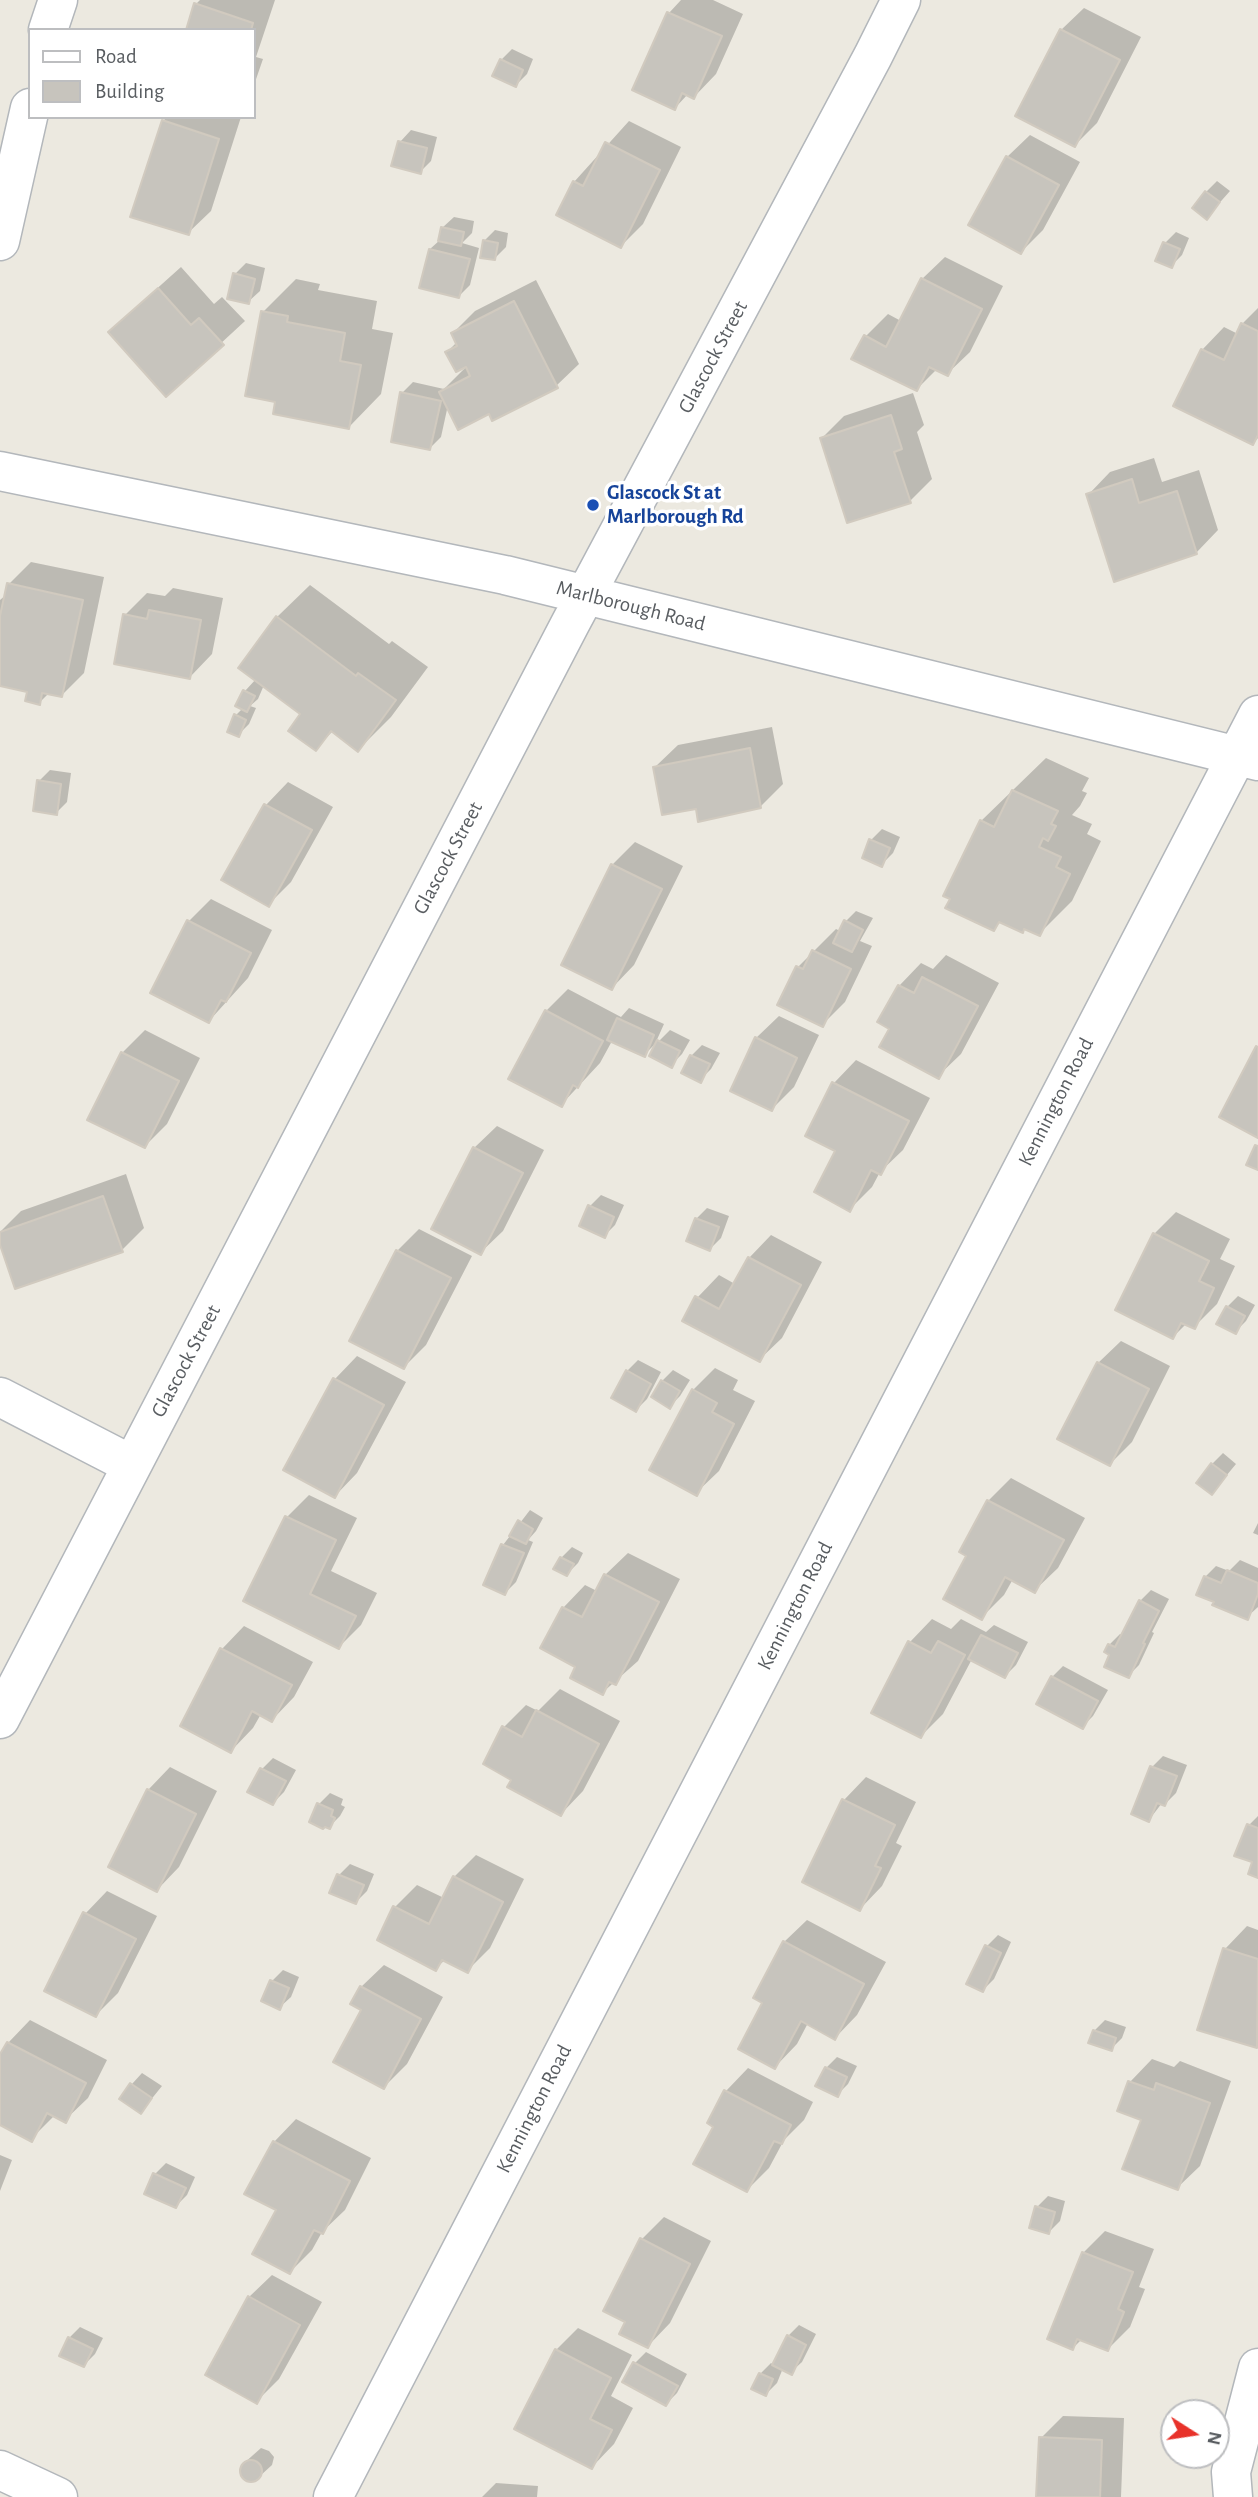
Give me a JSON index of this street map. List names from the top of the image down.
{
  "streets": {
    "street": ["Glascock Street", "Marlborough Road", "Kennington Road"]
  },
  "crossings": [
    ["Glascock Street", "Marlborough Road"],
    ["Marlborough Road", "Kennington Road"]
  ],
  "places": ["Glascock St at Marlborough Rd"],
  "legend": ["Road", "Building"],
  "north": "right"
}
